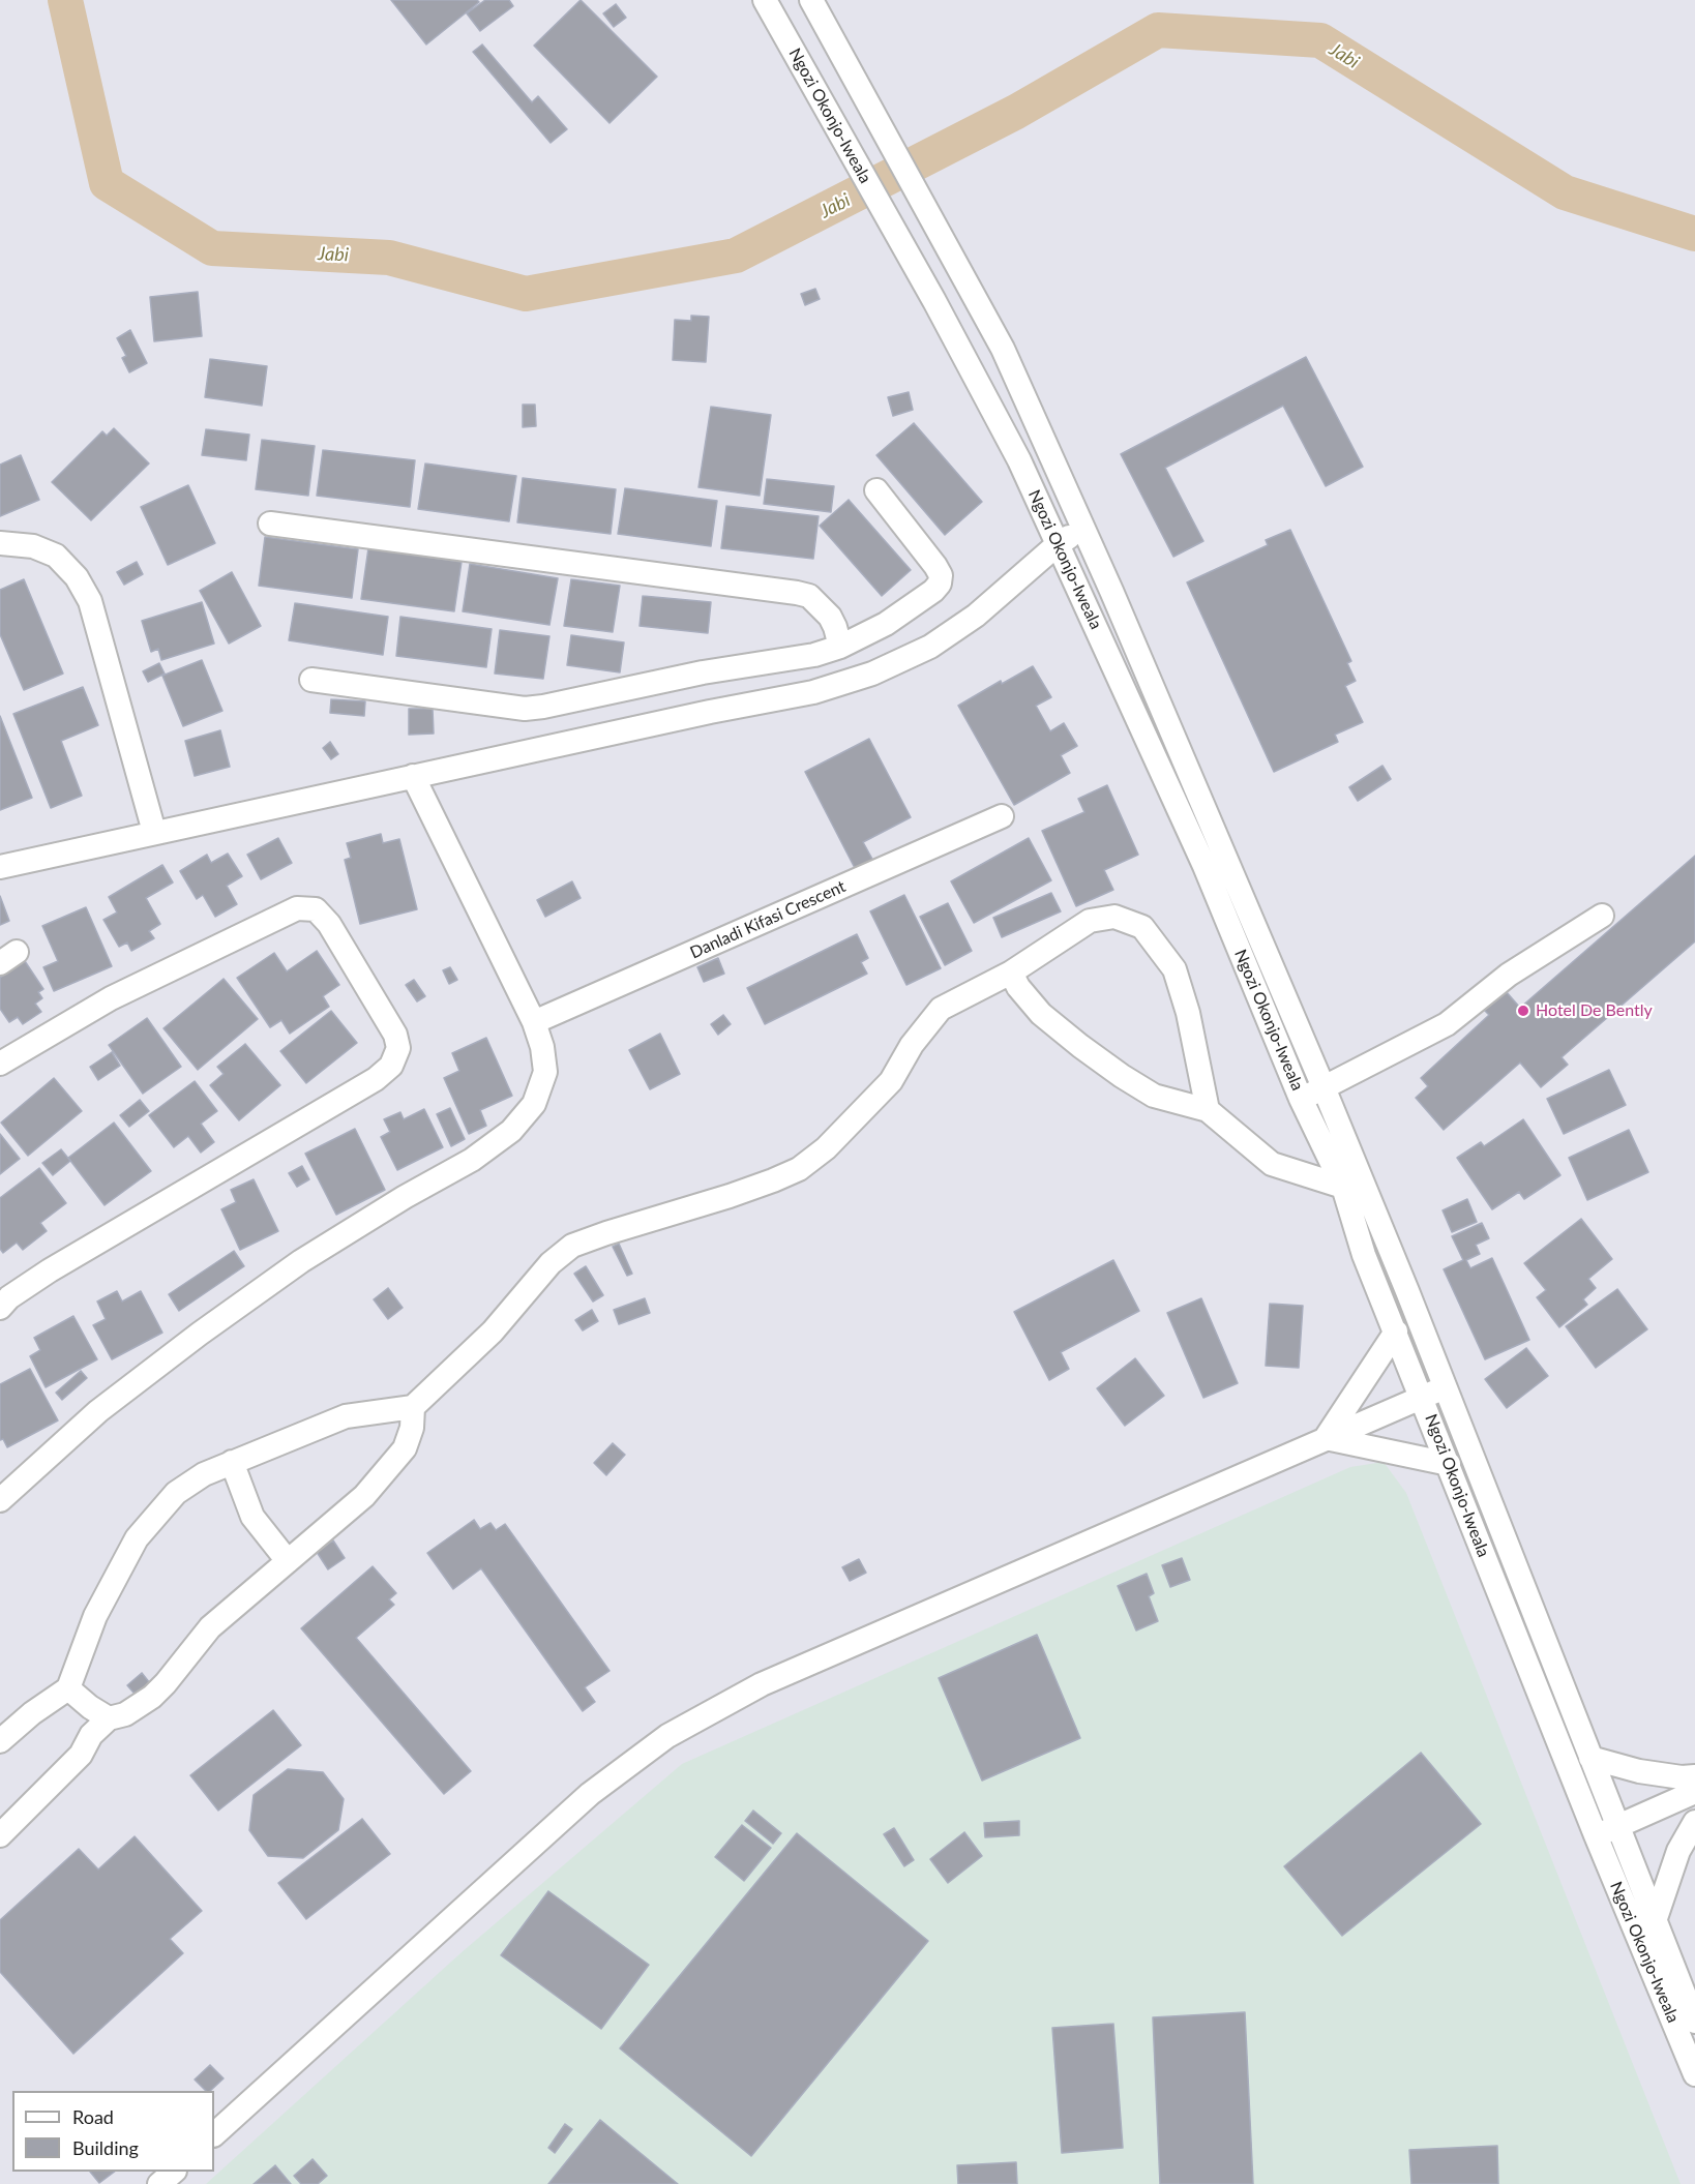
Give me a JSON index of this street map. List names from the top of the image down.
{
  "streets": {
    "street": ["Ngozi Okonjo-Iweala", "Danladi Kifasi Crescent"]
  },
  "water": ["Jabi"],
  "places": ["Hotel De Bently"],
  "legend": ["Road", "Building"]
}
